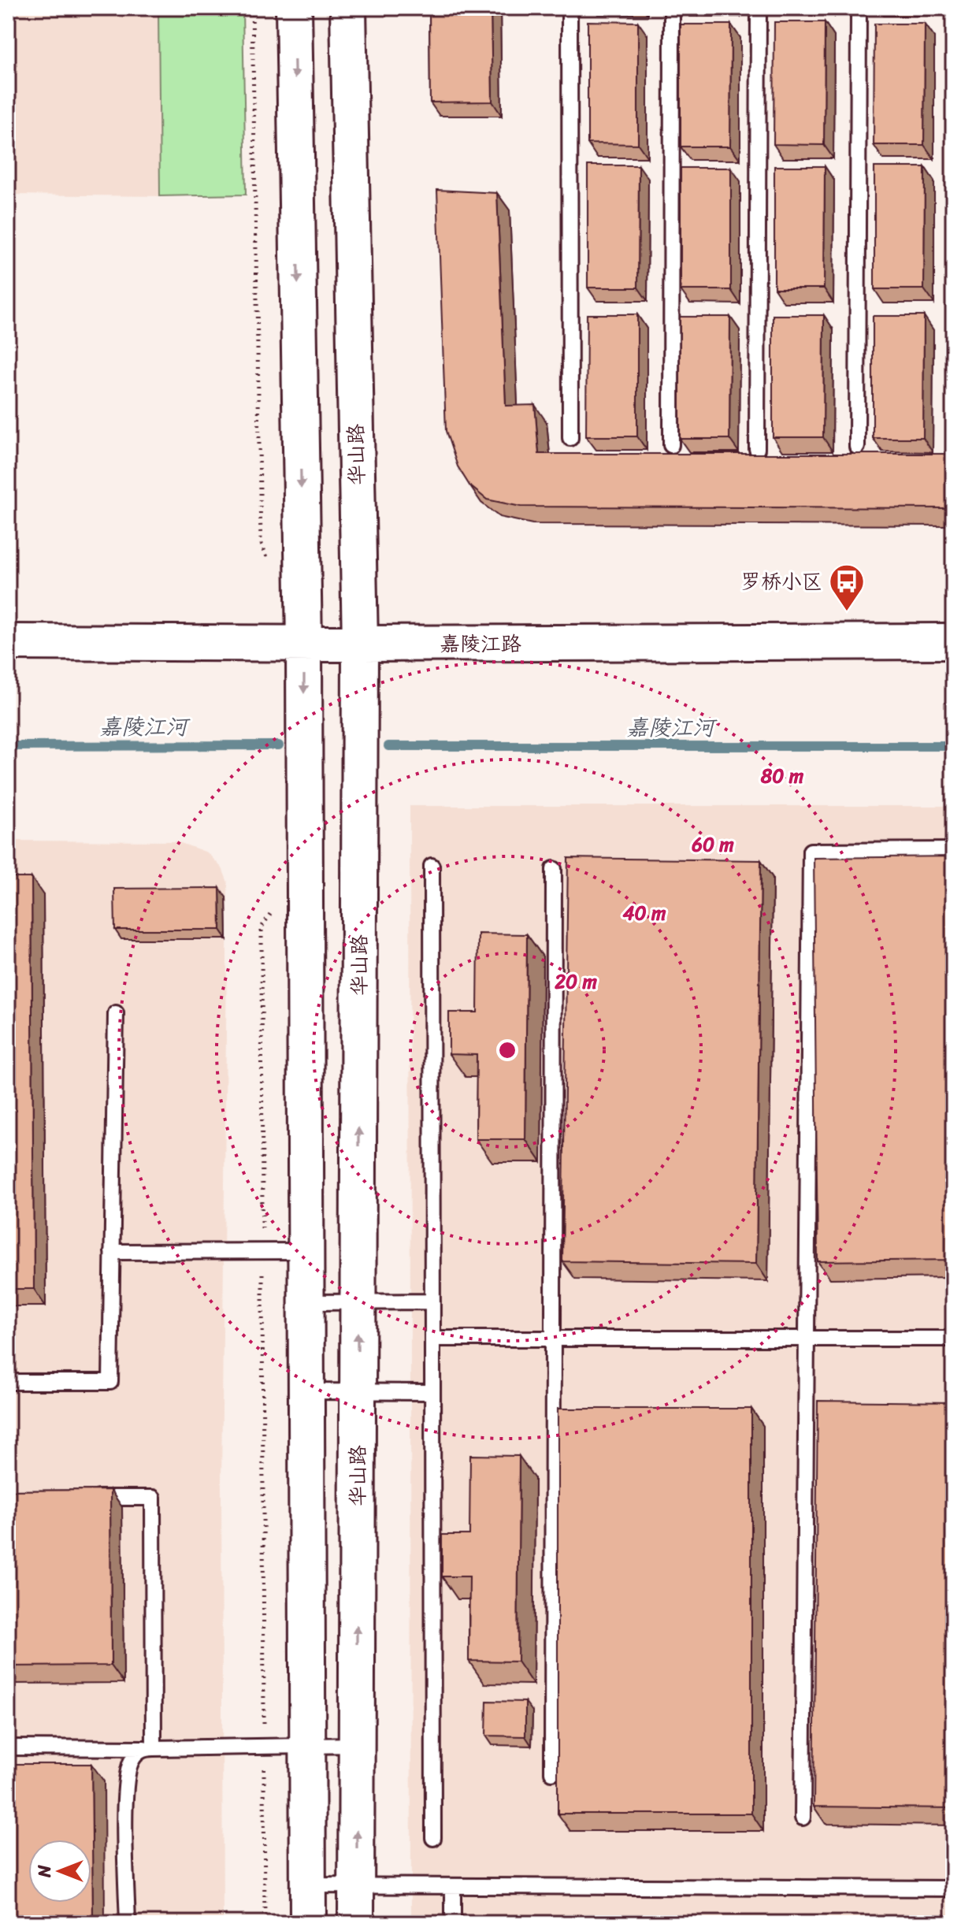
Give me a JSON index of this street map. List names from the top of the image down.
{
  "streets": {
    "street": ["华山路", "嘉陵江路"]
  },
  "crossings": [
    ["华山路", "嘉陵江路"]
  ],
  "water": ["嘉陵江河"],
  "places": {
    "bus stop": ["罗桥小区"]
  },
  "north": "left",
  "rings": [
    "80 m",
    "60 m",
    "40 m",
    "20 m"
  ]
}
